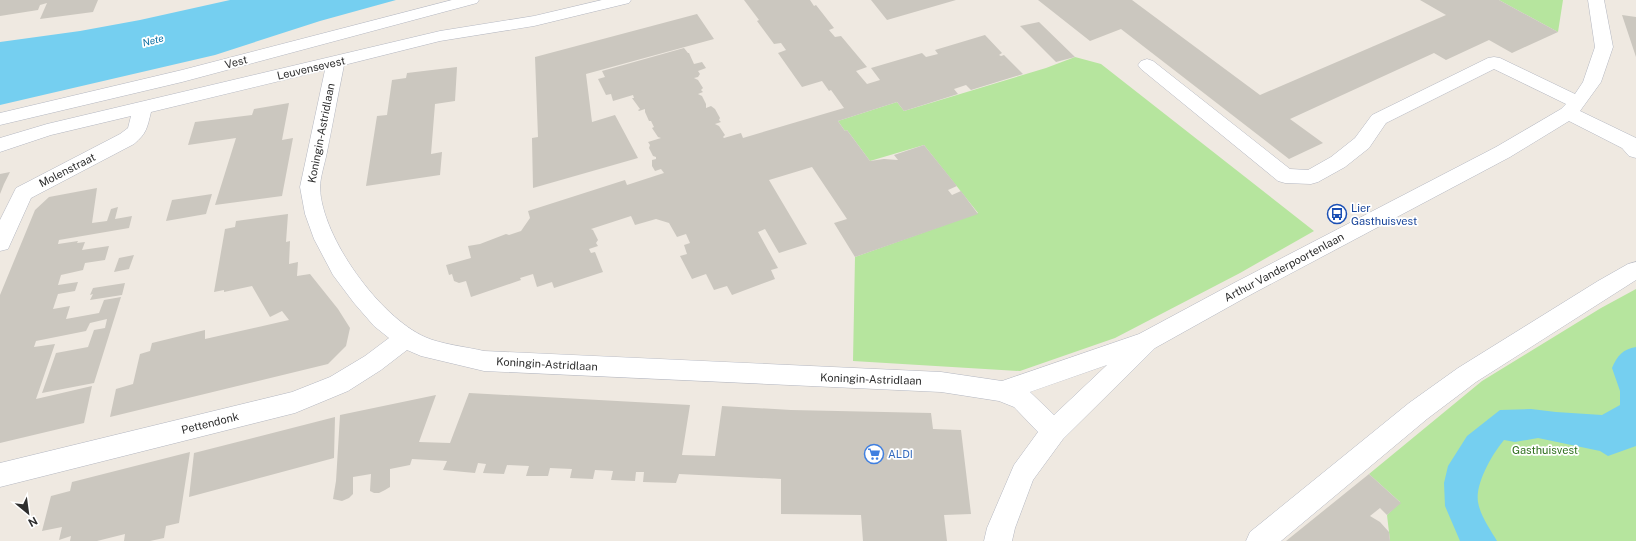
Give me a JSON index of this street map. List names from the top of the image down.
{
  "streets": {
    "street": [
      "Vest",
      "Leuvensevest",
      "Koningin-Astridlaan",
      "Molenstraat",
      "Arthur Vanderpoortenlaan",
      "Pettendonk"
    ]
  },
  "crossings": [
    ["Leuvensevest", "Koningin-Astridlaan"],
    ["Leuvensevest", "Molenstraat"],
    ["Koningin-Astridlaan", "Arthur Vanderpoortenlaan"],
    ["Koningin-Astridlaan", "Pettendonk"]
  ],
  "water": ["Nete"],
  "parks": ["Gasthuisvest"],
  "places": {
    "bus stop": ["Lier Gasthuisvest"],
    "supermarket": ["ALDI"]
  },
  "north": "bottom right"
}
